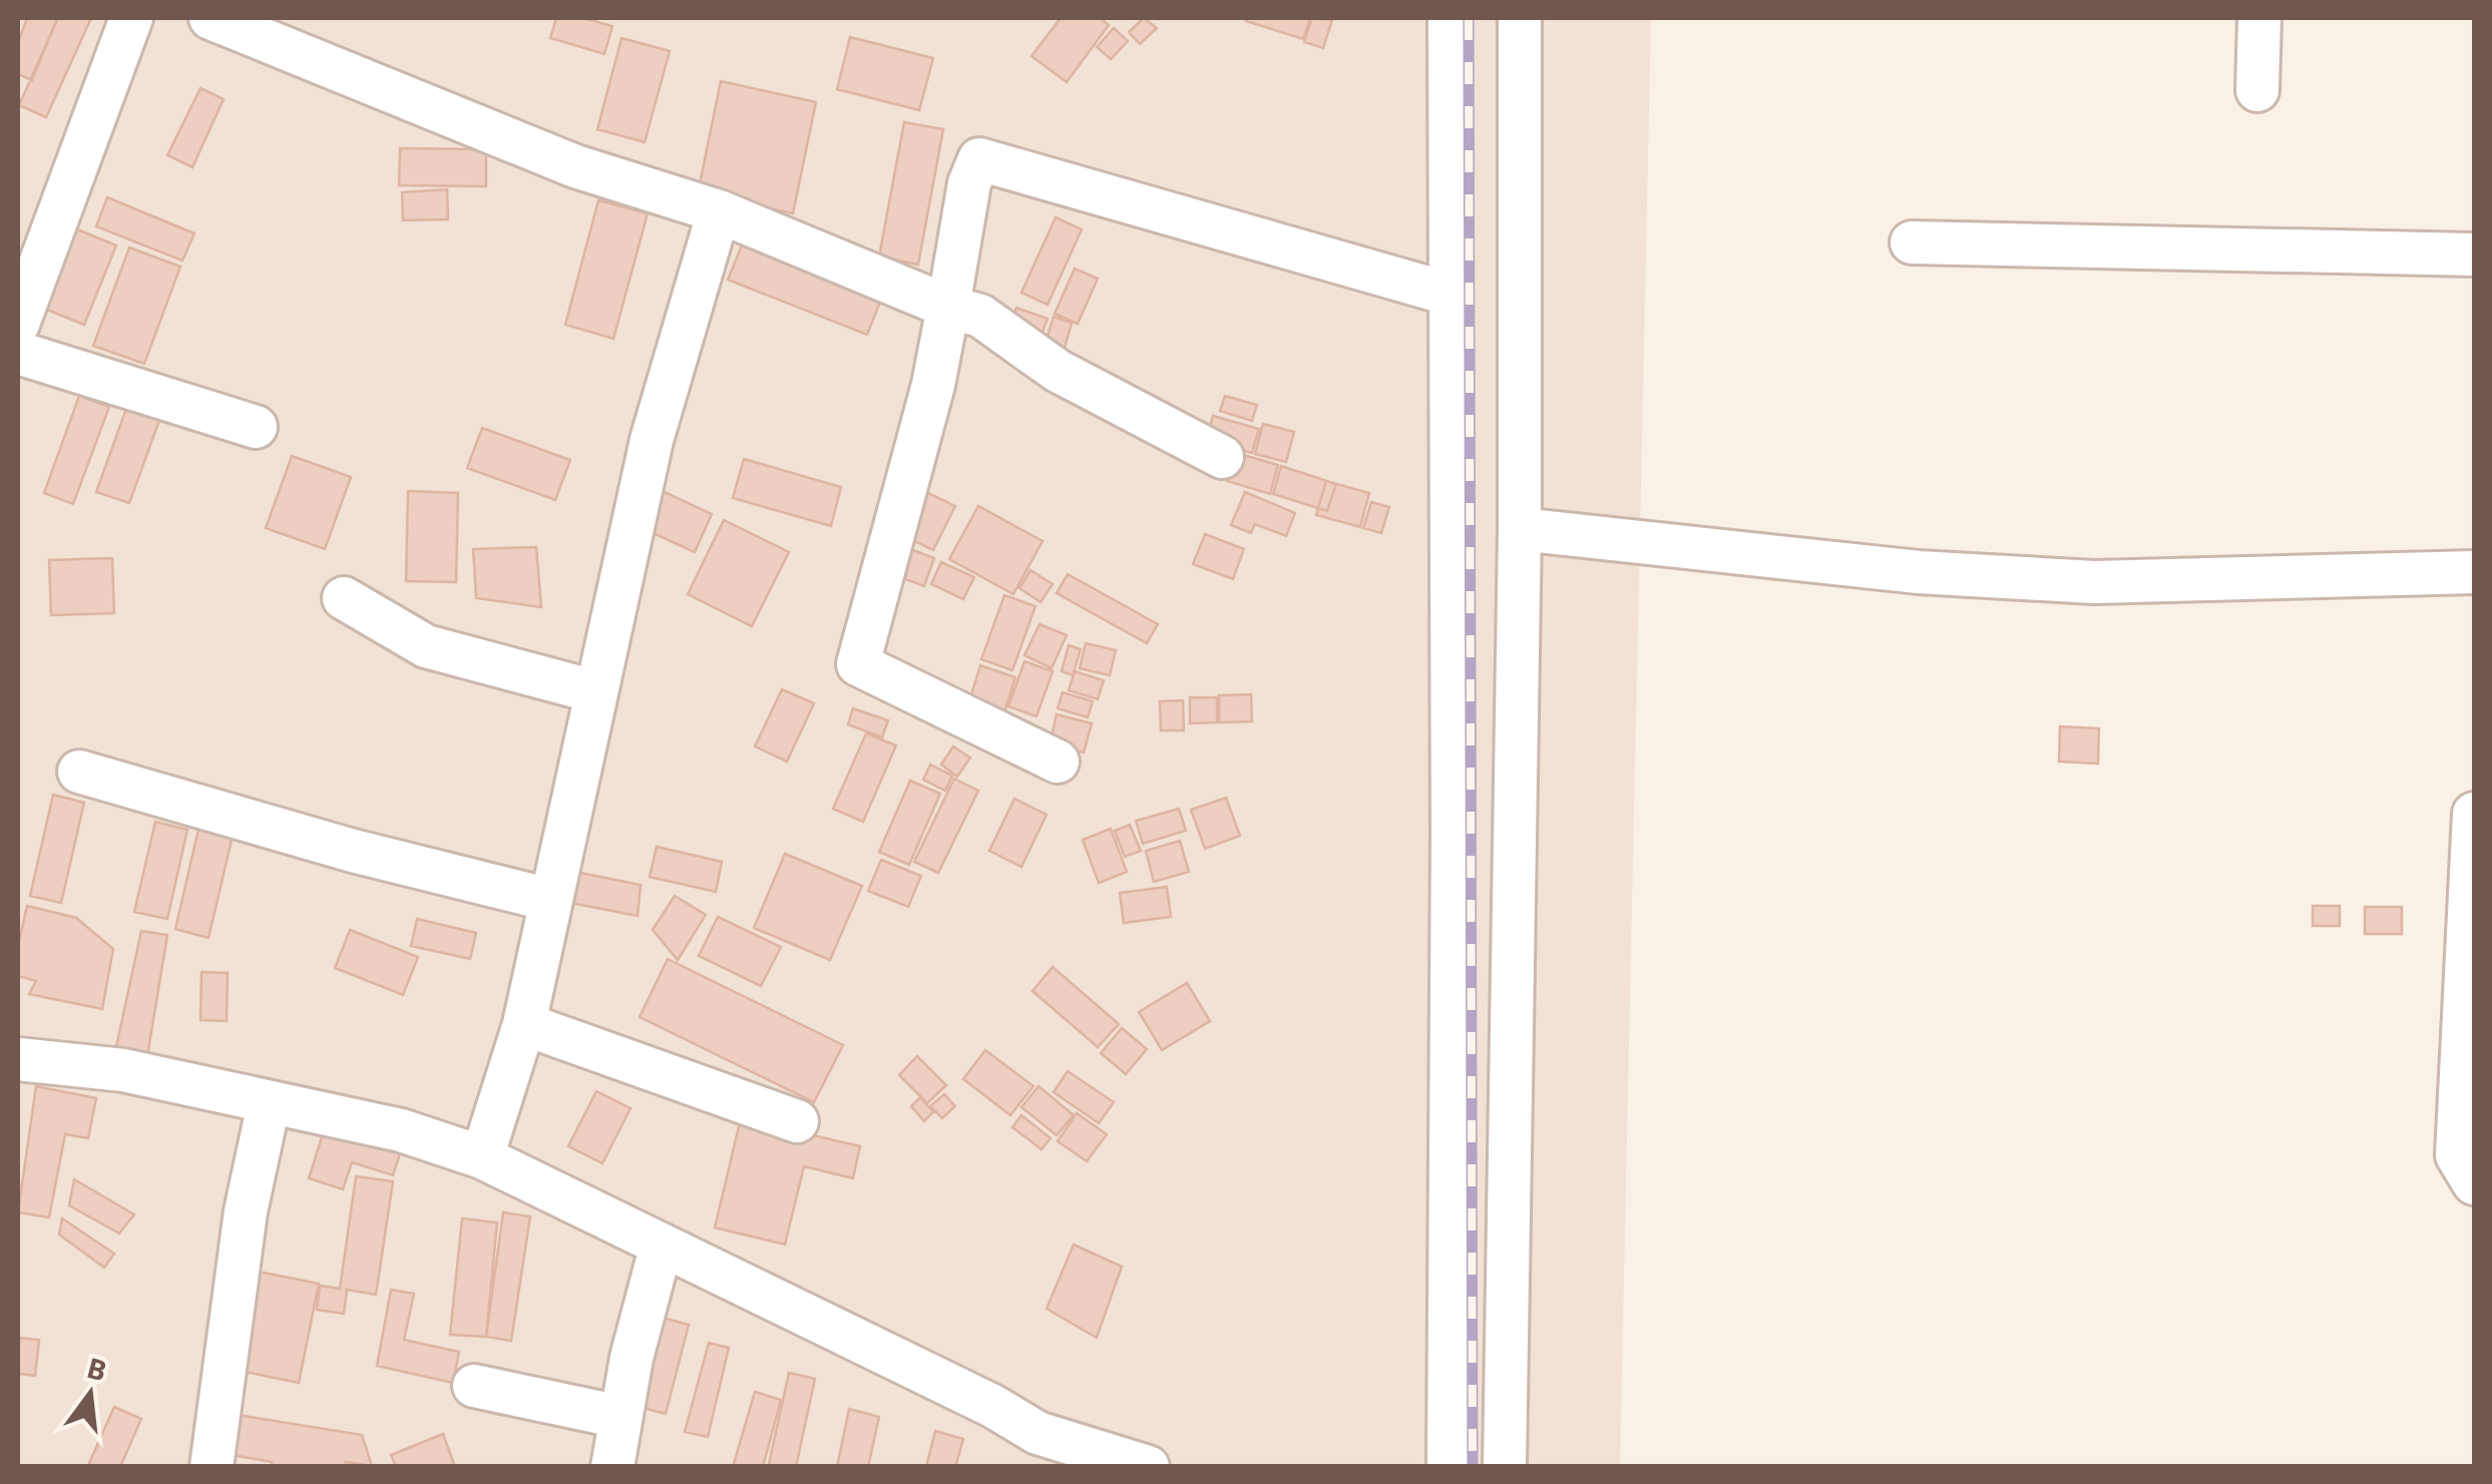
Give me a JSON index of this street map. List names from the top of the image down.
{
  "north": "top"
}
